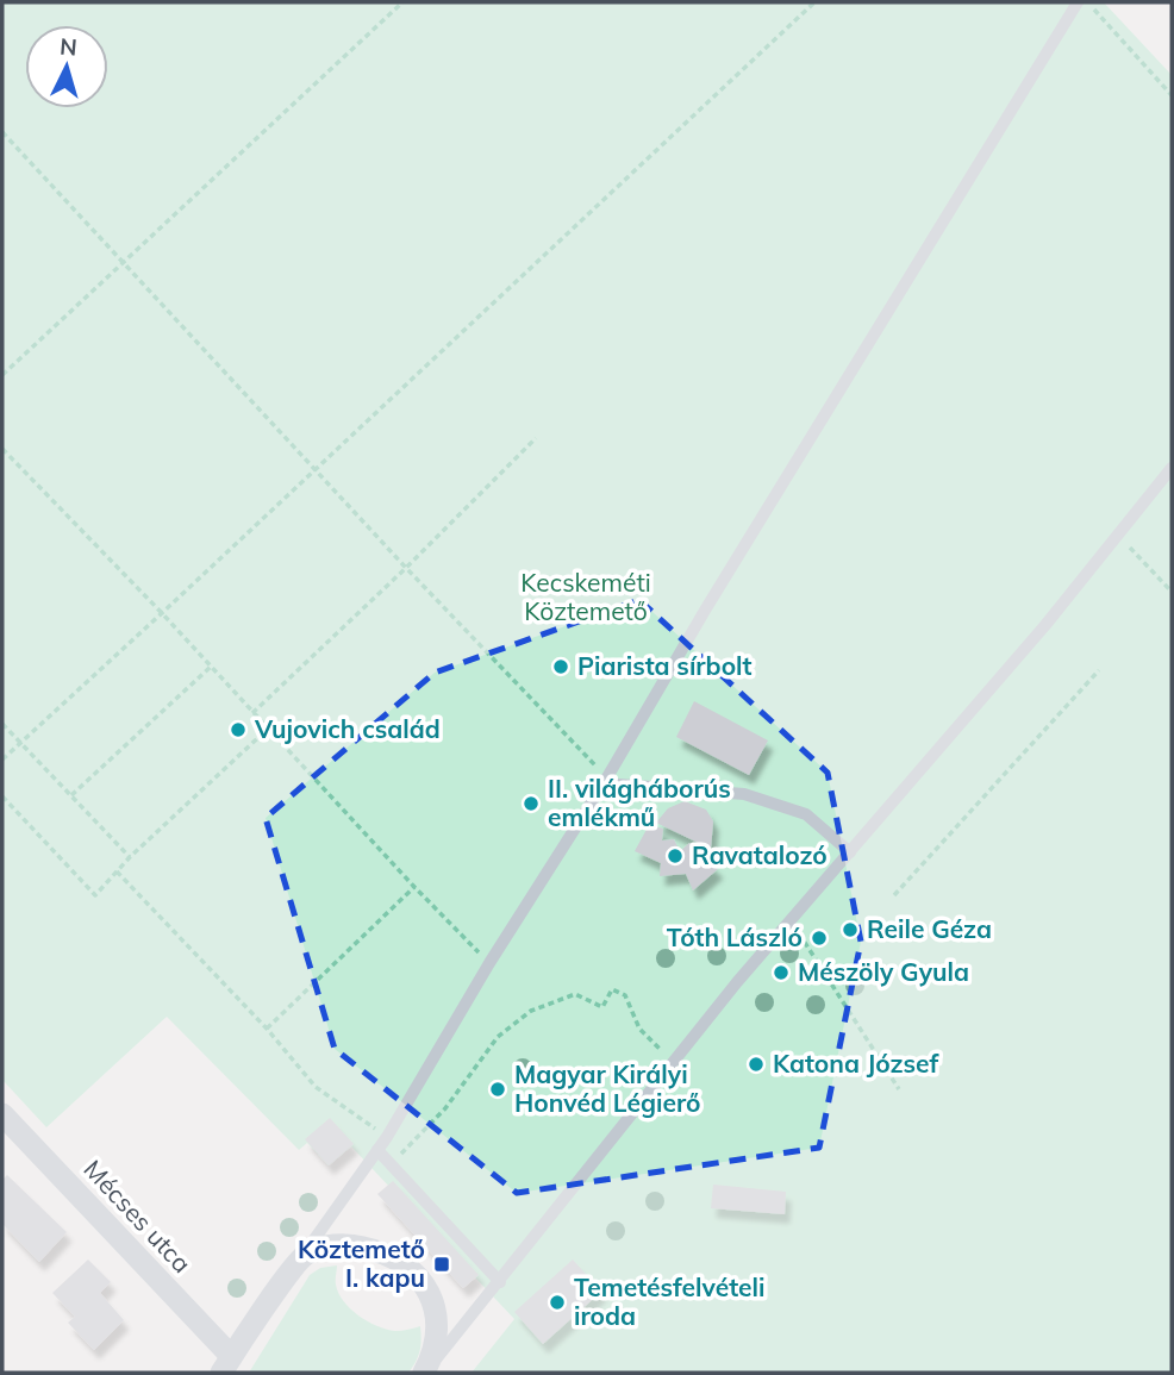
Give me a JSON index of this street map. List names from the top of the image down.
{
  "streets": {
    "street": ["Mécses utca"]
  },
  "parks": ["Kecskeméti Köztemető"],
  "places": {
    "other": [
      "Piarista sírbolt",
      "Vujovich család",
      "II. világháborús emlékmű",
      "Ravatalozó",
      "Reile Géza",
      "Tóth László",
      "Mészöly Gyula",
      "Katona József",
      "Magyar Királyi Honvéd Légierő",
      "Temetésfelvételi iroda"
    ],
    "transit": ["Köztemető I. kapu"]
  },
  "north": "top"
}
